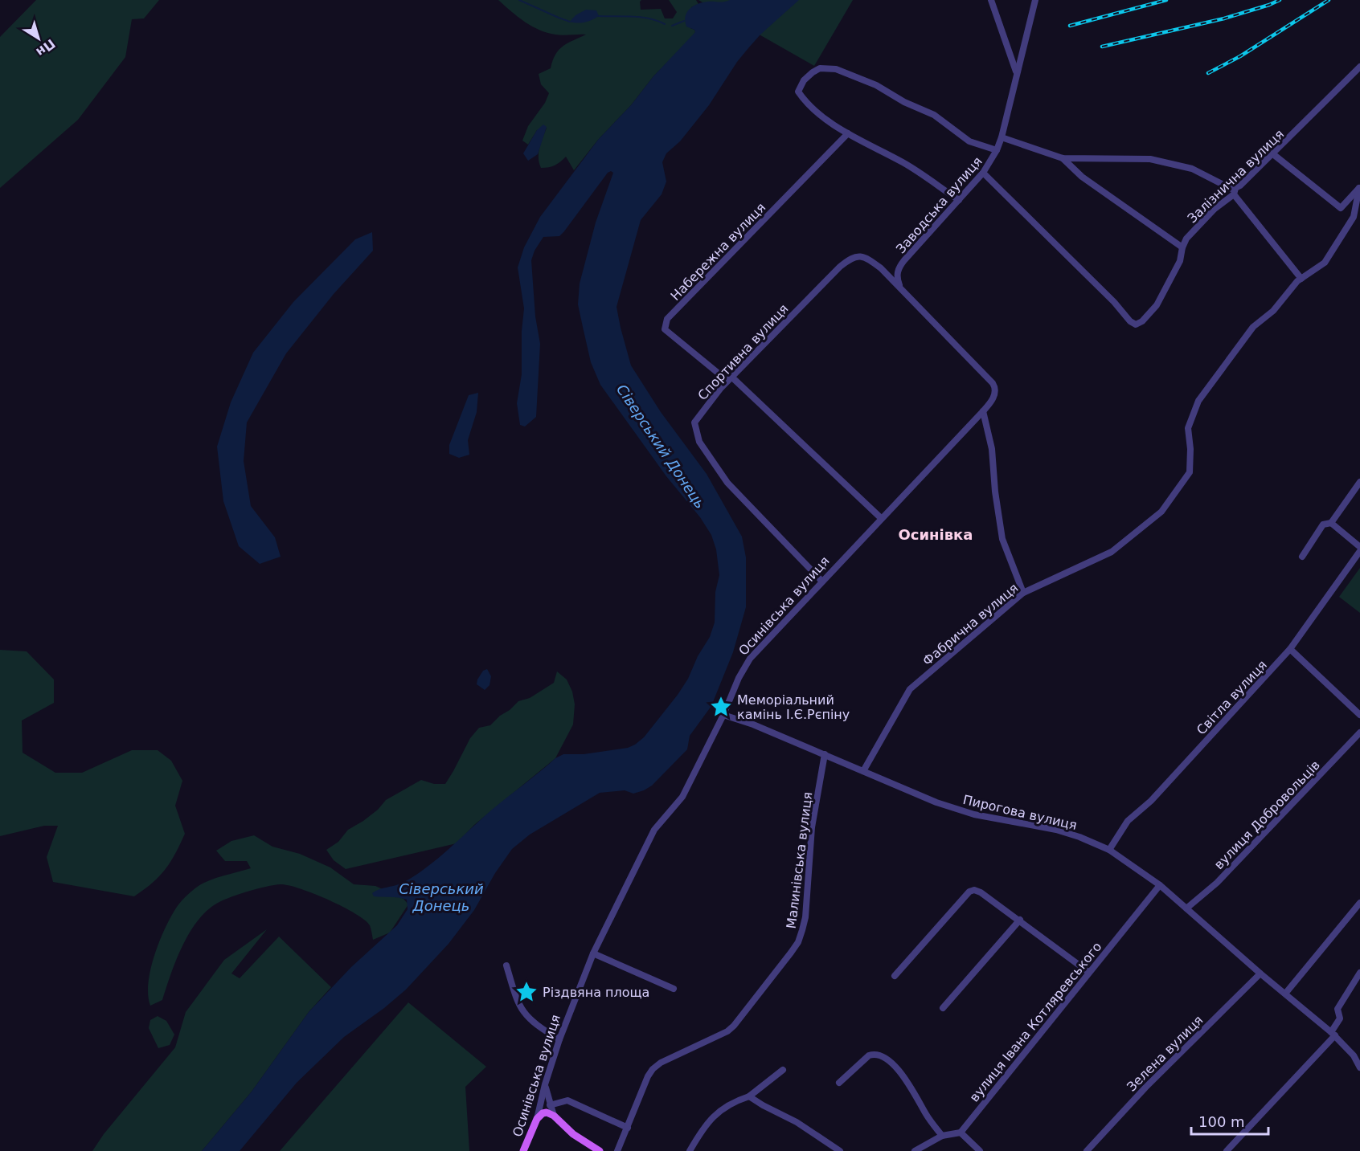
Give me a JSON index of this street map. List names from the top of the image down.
{
  "streets": {
    "main road": ["Осинівська вулиця"],
    "street": [
      "Залізнична вулиця",
      "Заводська вулиця",
      "Набережна вулиця",
      "Спортивна вулиця",
      "Фабрична вулиця",
      "Світла вулиця",
      "Пирогова вулиця",
      "вулиця Добровольців",
      "Малинівська вулиця",
      "вулиця Івана Котляревського",
      "Зелена вулиця"
    ]
  },
  "crossings": [
    ["Залізнична вулиця", "Заводська вулиця"],
    ["Заводська вулиця", "Спортивна вулиця"],
    ["Набережна вулиця", "Спортивна вулиця"],
    ["Набережна вулиця", "Осинівська вулиця"],
    ["Спортивна вулиця", "Осинівська вулиця"],
    ["Осинівська вулиця", "Пирогова вулиця"],
    ["Фабрична вулиця", "Пирогова вулиця"],
    ["Світла вулиця", "Пирогова вулиця"],
    ["Пирогова вулиця", "вулиця Добровольців"],
    ["Пирогова вулиця", "Малинівська вулиця"],
    ["Пирогова вулиця", "вулиця Івана Котляревського"],
    ["Пирогова вулиця", "Зелена вулиця"]
  ],
  "districts": ["Осинівка"],
  "water": ["Сіверський Донець"],
  "places": {
    "place": ["Меморіальний камінь І.Є.Рєпіну", "Різдвяна площа"]
  },
  "scale_bar": "100 m",
  "north": "bottom right"
}
